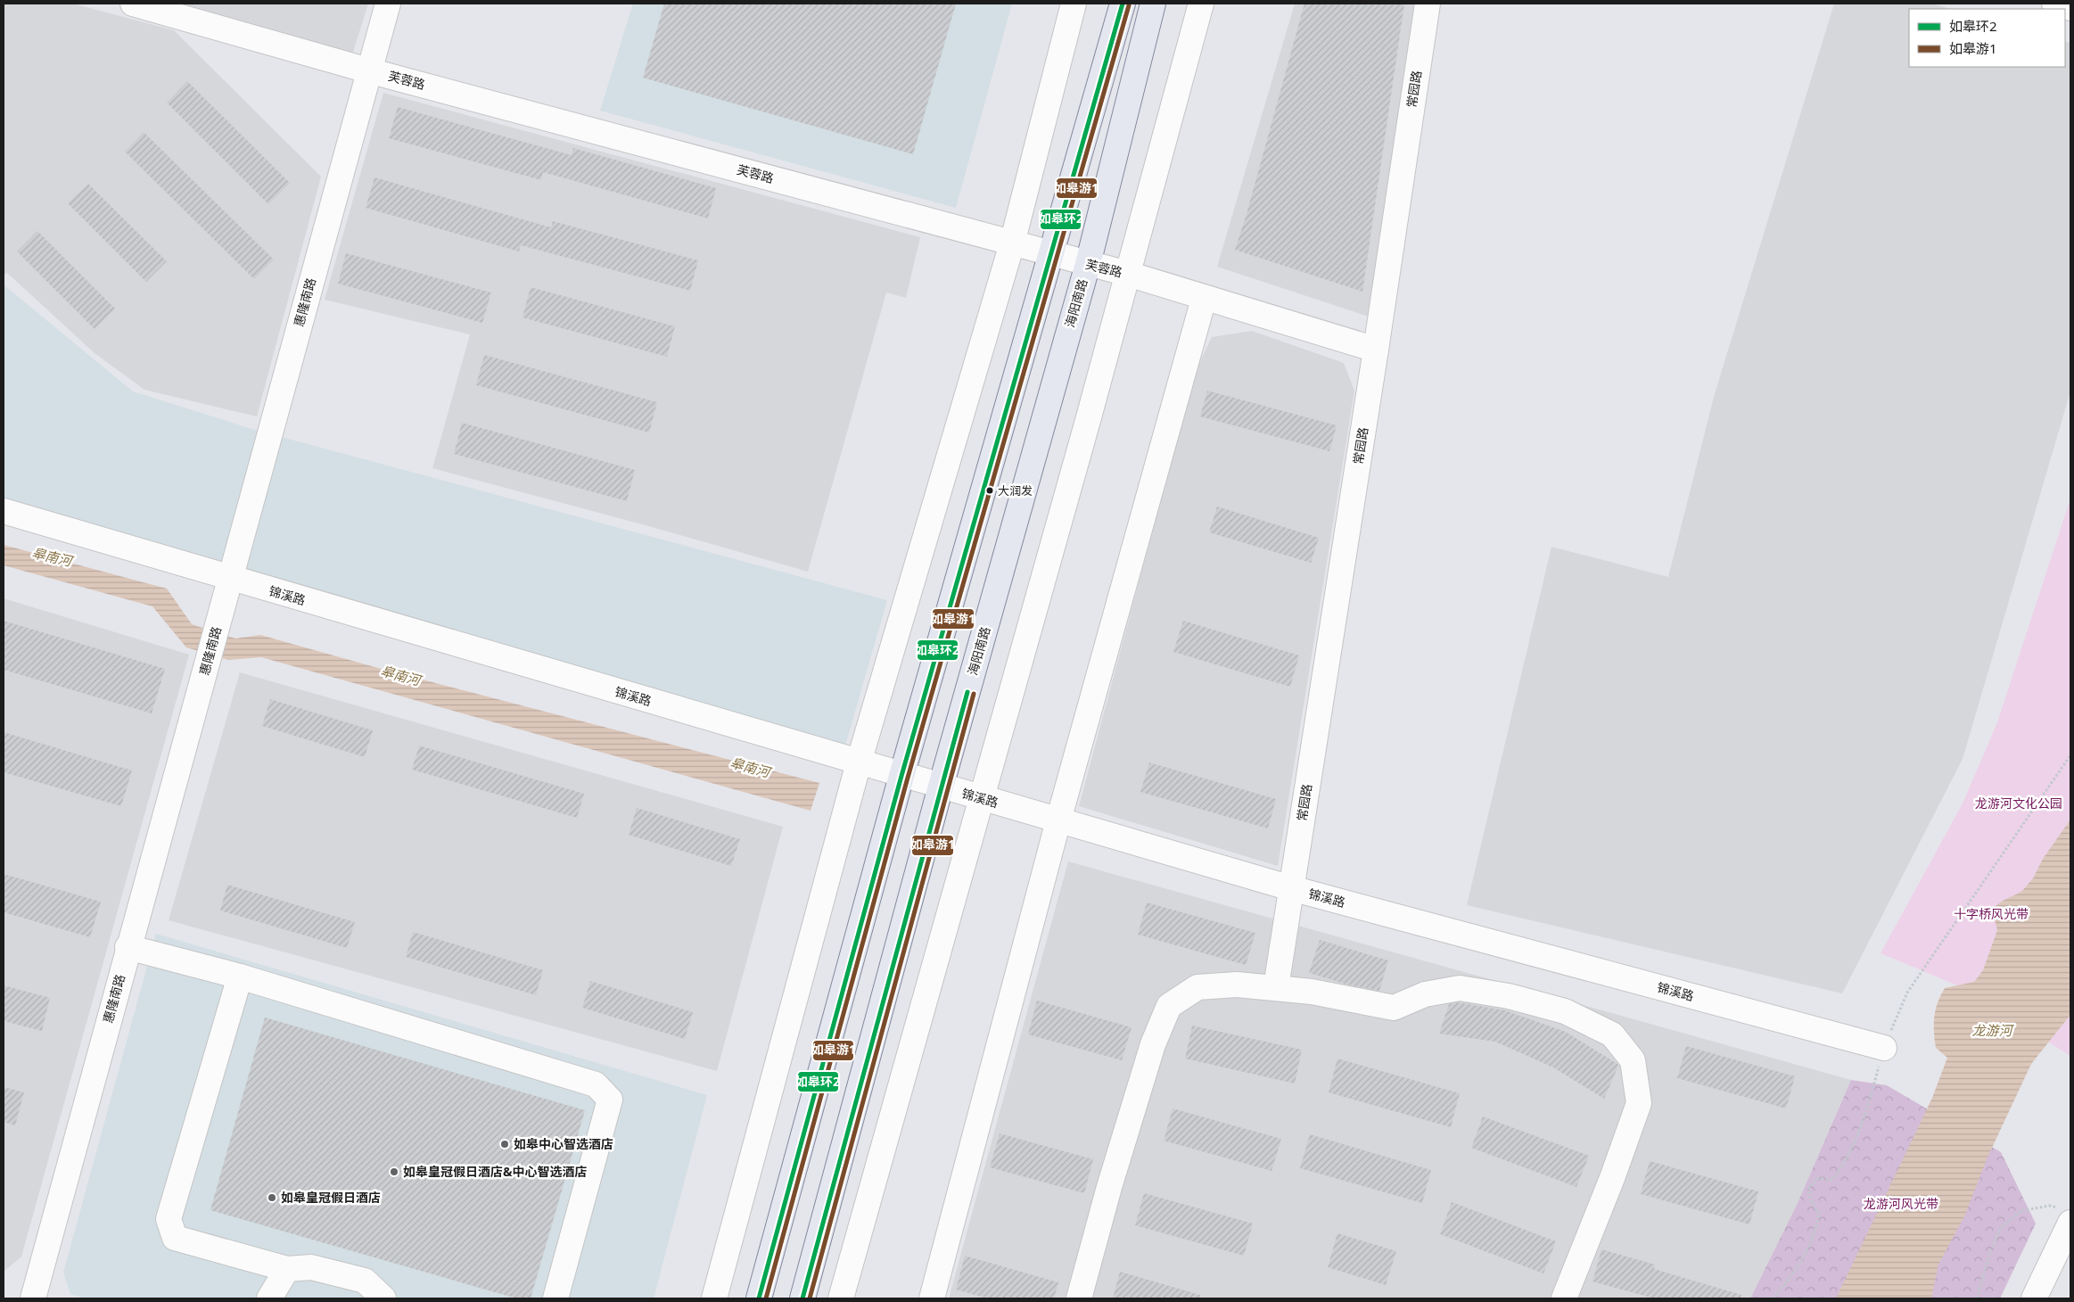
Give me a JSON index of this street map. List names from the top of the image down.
{
  "streets": {
    "main road": ["海阳南路"],
    "street": [
      "芙蓉路",
      "常园路",
      "惠隆南路",
      "锦溪路"
    ]
  },
  "crossings": [
    ["芙蓉路", "常园路"],
    ["芙蓉路", "惠隆南路"],
    ["芙蓉路", "海阳南路"],
    ["常园路", "锦溪路"],
    ["惠隆南路", "锦溪路"],
    ["海阳南路", "锦溪路"]
  ],
  "water": ["皋南河", "龙游河"],
  "parks": ["龙游河文化公园", "十字桥风光带", "龙游河风光带"],
  "places": [
    "大润发",
    "如皋中心智选酒店",
    "如皋皇冠假日酒店&中心智选酒店",
    "如皋皇冠假日酒店"
  ],
  "lines": ["transit line 如皋环2", "transit line 如皋游1"],
  "legend": ["如皋环2", "如皋游1"]
}
